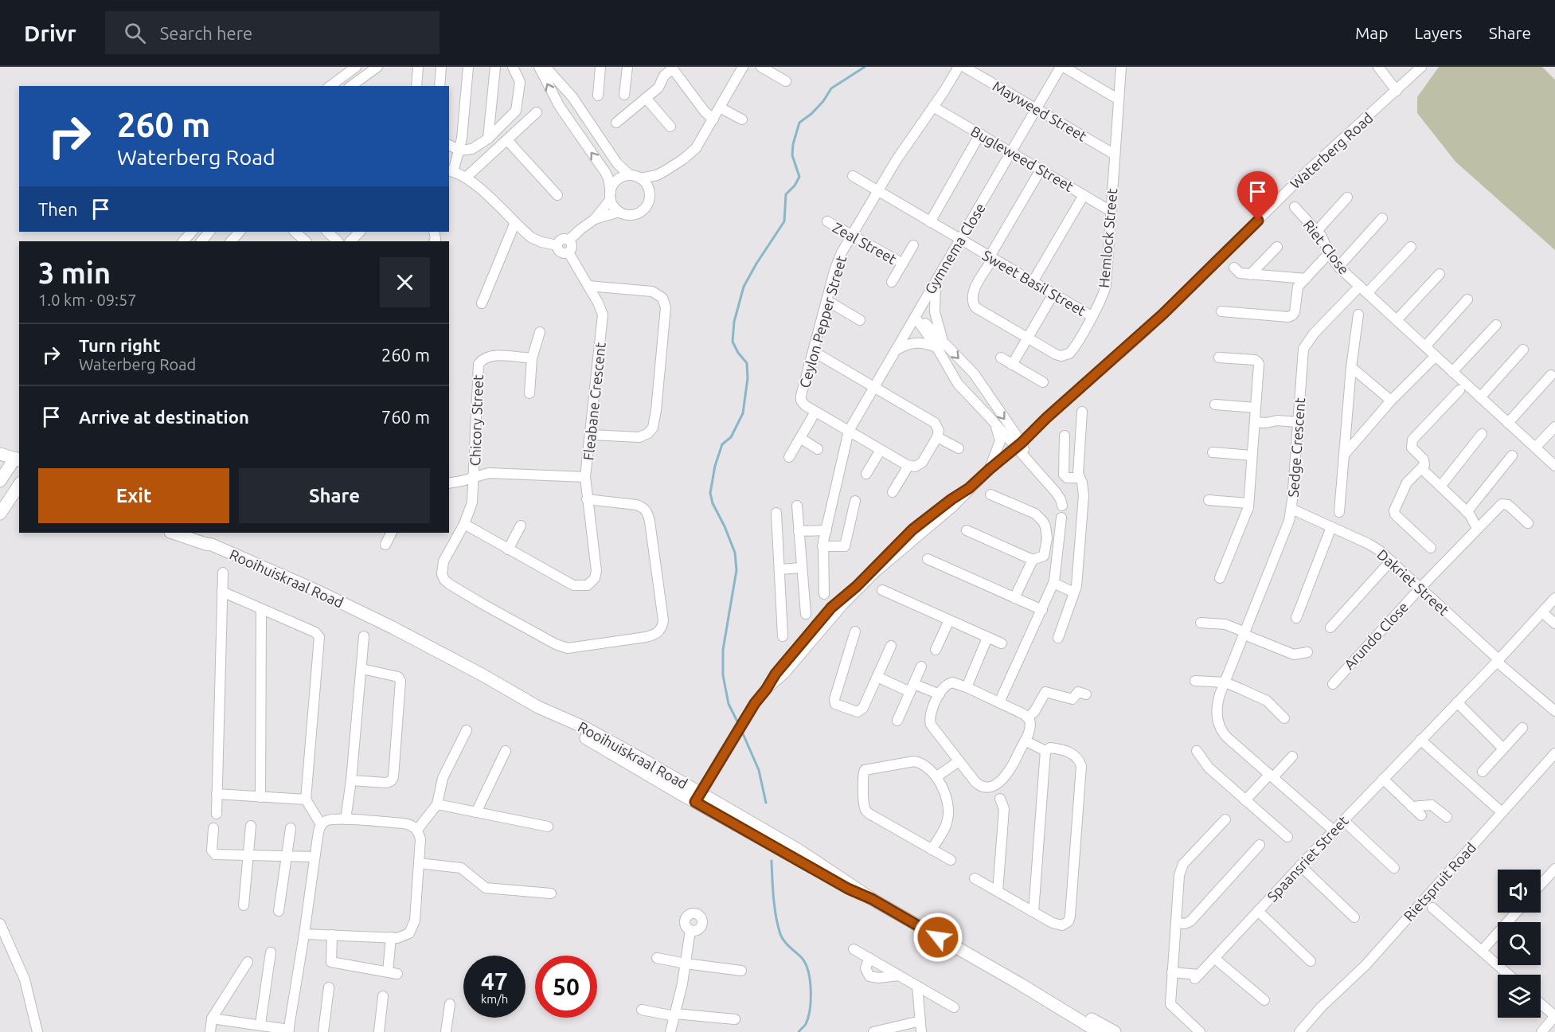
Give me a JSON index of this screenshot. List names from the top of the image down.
{
  "streets": {
    "main road": ["Rooihuiskraal Road"],
    "street": [
      "Mayweed Street",
      "Waterberg Road",
      "Bugleweed Street",
      "Hemlock Street",
      "Zeal Street",
      "Riet Close",
      "Gymnema Close",
      "Sweet Basil Street",
      "Ceylon Pepper Street",
      "Fleabane Crescent",
      "Chicory Street",
      "Sedge Crescent",
      "Dakriet Street",
      "Arundo Close",
      "Spaansriet Street",
      "Rietspruit Road"
    ]
  },
  "crossings": [
    ["Mayweed Street", "Hemlock Street"],
    ["Mayweed Street", "Gymnema Close"],
    ["Waterberg Road", "Rooihuiskraal Road"],
    ["Bugleweed Street", "Hemlock Street"],
    ["Bugleweed Street", "Gymnema Close"],
    ["Bugleweed Street", "Ceylon Pepper Street"],
    ["Hemlock Street", "Sweet Basil Street"],
    ["Zeal Street", "Ceylon Pepper Street"],
    ["Riet Close", "Sedge Crescent"],
    ["Gymnema Close", "Sweet Basil Street"],
    ["Gymnema Close", "Ceylon Pepper Street"],
    ["Sweet Basil Street", "Ceylon Pepper Street"],
    ["Fleabane Crescent", "Chicory Street"],
    ["Sedge Crescent", "Dakriet Street"],
    ["Sedge Crescent", "Spaansriet Street"],
    ["Dakriet Street", "Arundo Close"]
  ],
  "page": {
    "header": "Drivr",
    "search": "Search here",
    "nav": ["Map", "Layers", "Share"],
    "turn": ["260 m", "Waterberg Road"],
    "then": "Then",
    "heading": ["3 min", "1.0 km · 09:57"],
    "list": [
      {
        "name": "Turn right",
        "note": "Waterberg Road",
        "value": "260 m"
      },
      {
        "name": "Arrive at destination",
        "value": "760 m"
      }
    ],
    "buttons": ["Exit", "Share"],
    "speed": "47 km/h",
    "limit": "50"
  }
}
